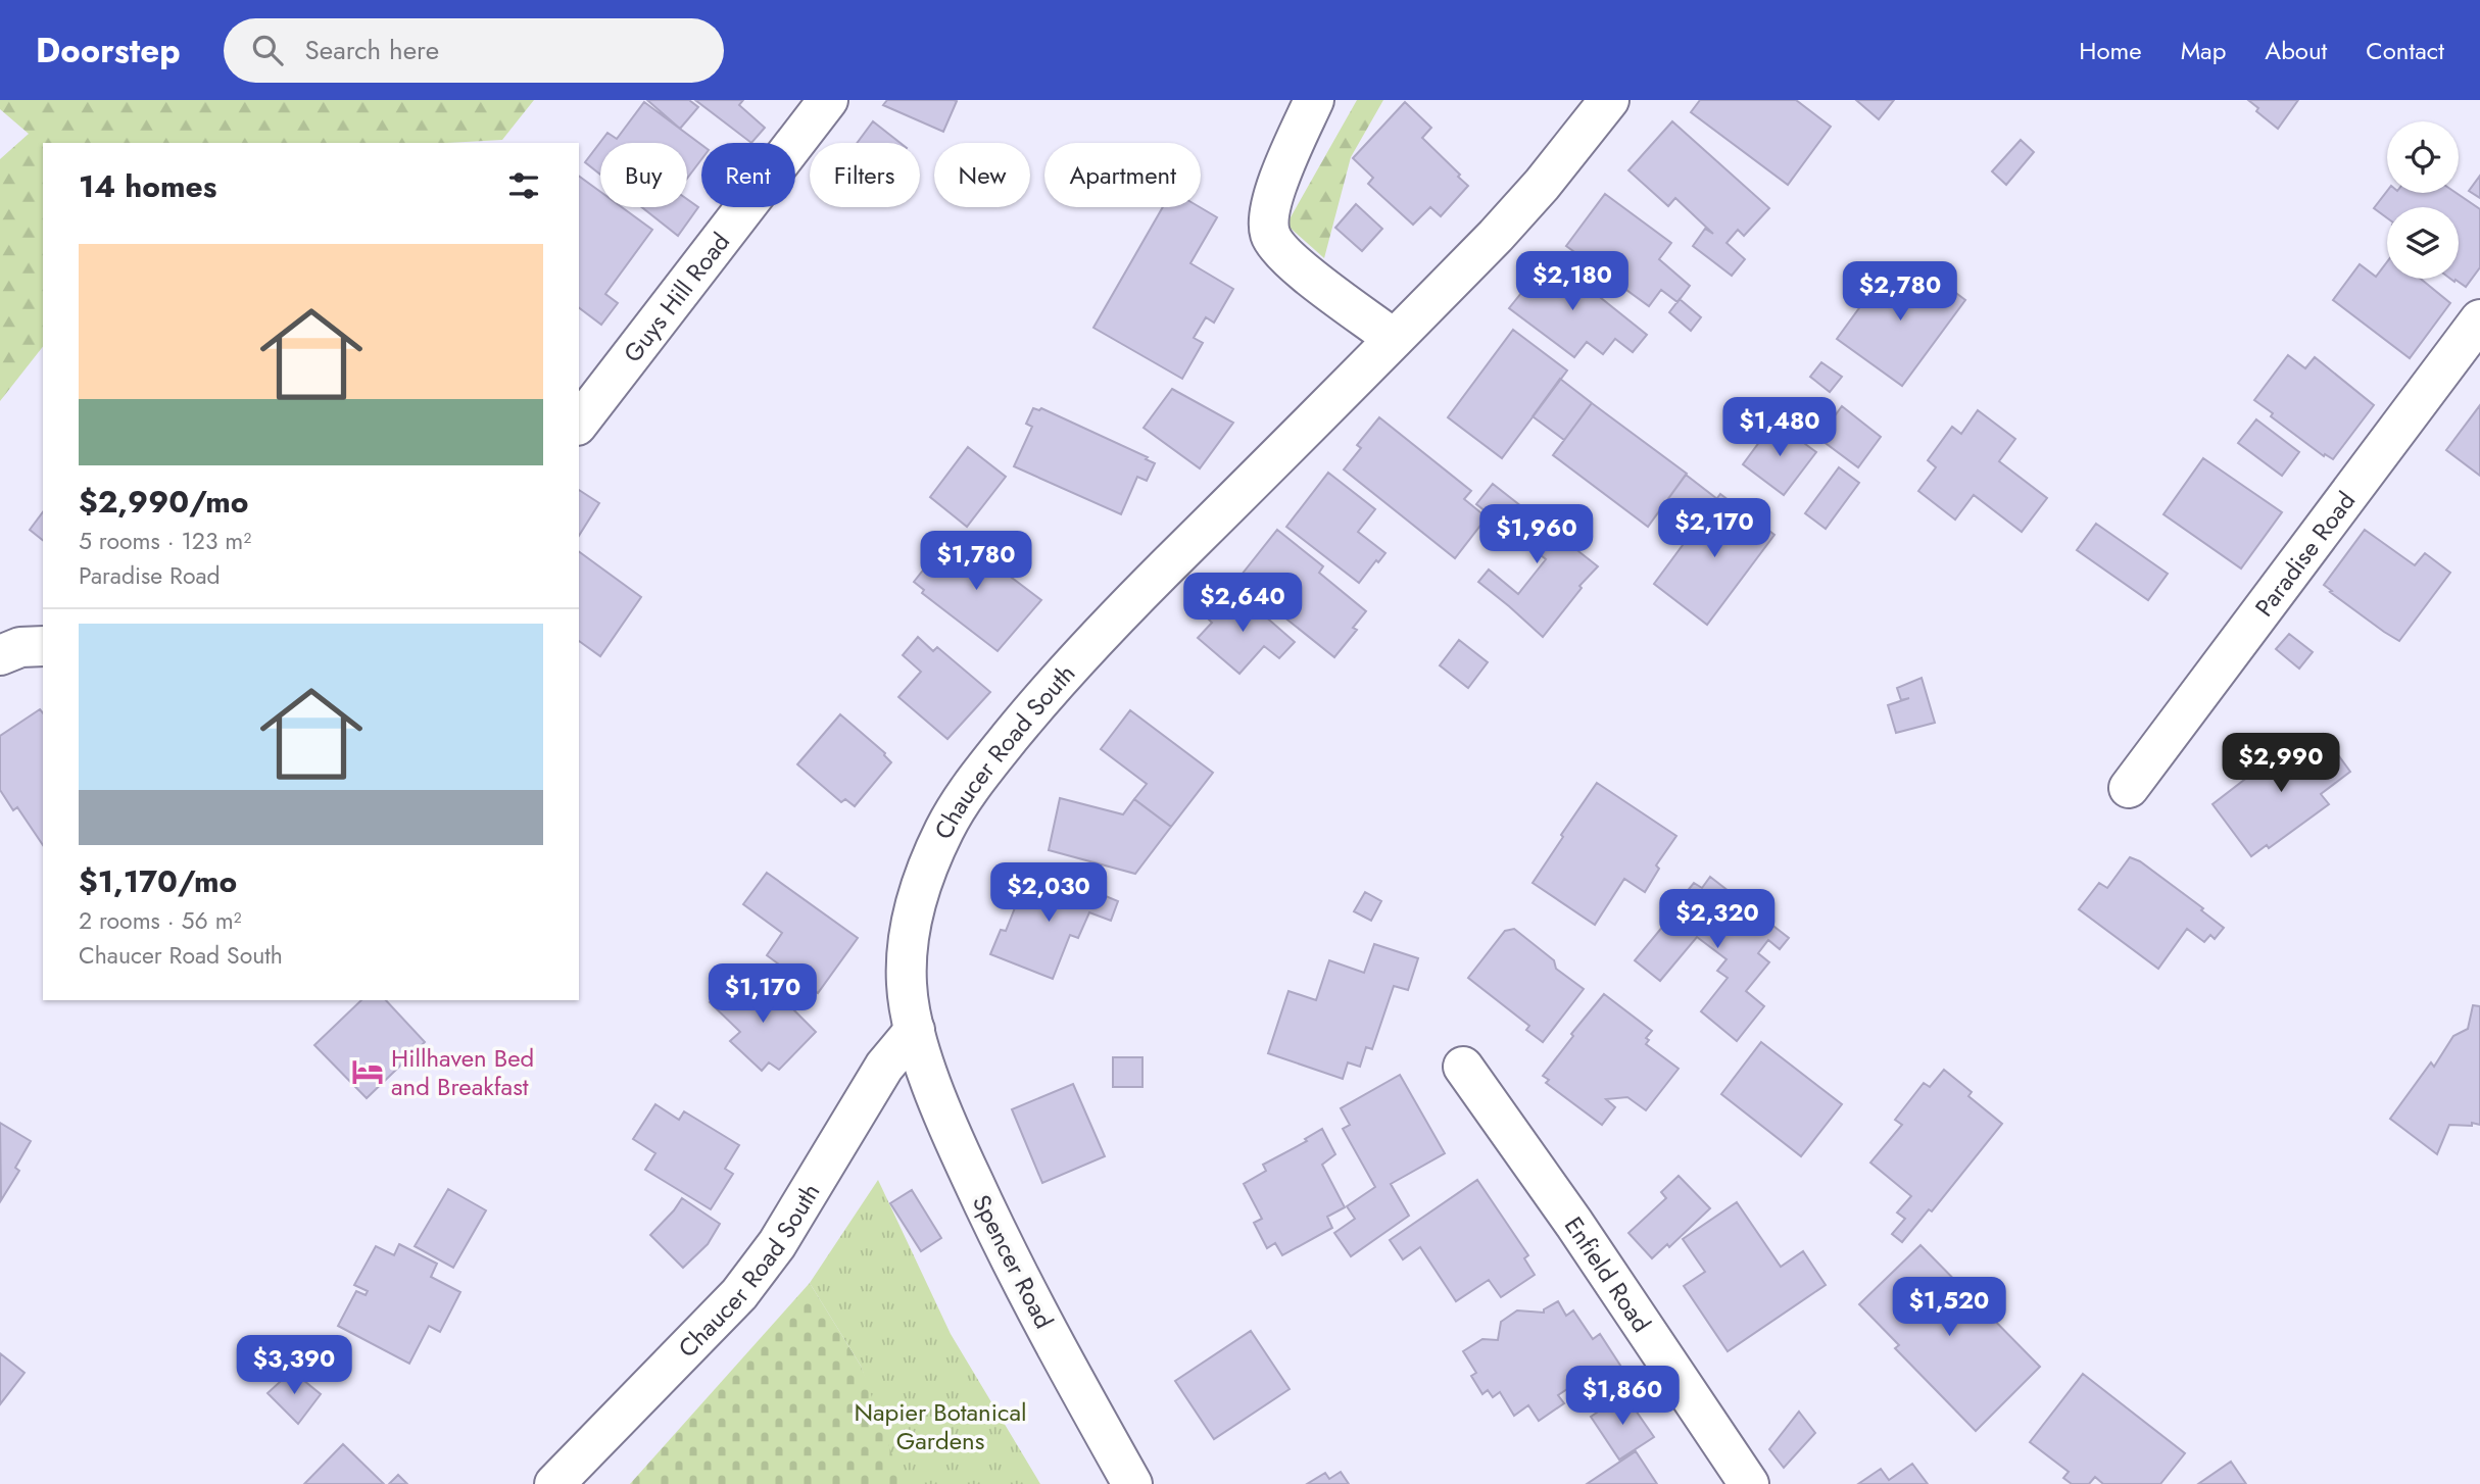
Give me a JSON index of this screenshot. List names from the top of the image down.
{
  "streets": {
    "street": [
      "Guys Hill Road",
      "Paradise Road",
      "Chaucer Road South",
      "Spencer Road",
      "Enfield Road"
    ]
  },
  "crossings": [
    ["Chaucer Road South", "Spencer Road"]
  ],
  "parks": ["Napier Botanical Gardens"],
  "places": {
    "hotel": ["Hillhaven Bed and Breakfast"]
  },
  "page": {
    "header": "Doorstep",
    "search": "Search here",
    "nav": [
      "Home",
      "Map",
      "About",
      "Contact"
    ],
    "chip": [
      "Buy",
      "Rent",
      "Filters",
      "New",
      "Apartment"
    ],
    "heading": "14 homes",
    "list": [
      {
        "name": "$2,990/mo",
        "note": "5 rooms · 123 m² · Paradise Road"
      },
      {
        "name": "$1,170/mo",
        "note": "2 rooms · 56 m² · Chaucer Road South"
      }
    ],
    "price": [
      "$2,180",
      "$2,780",
      "$1,480",
      "$2,170",
      "$1,960",
      "$1,780",
      "$2,640",
      "$2,990",
      "$2,030",
      "$2,320",
      "$1,170",
      "$1,520",
      "$3,390",
      "$1,860"
    ]
  }
}
